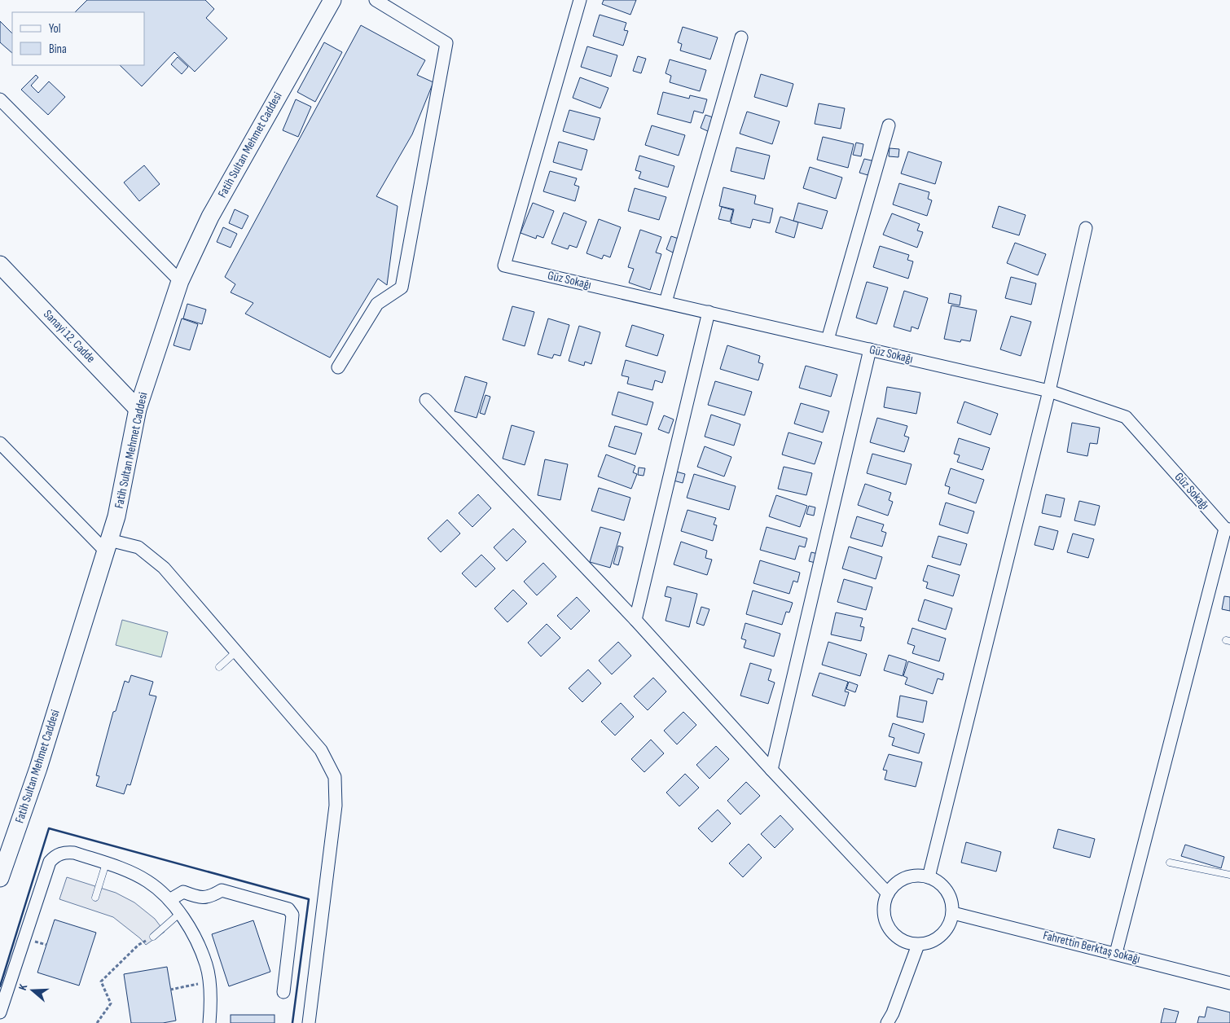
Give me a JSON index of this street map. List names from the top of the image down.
{
  "streets": {
    "main road": ["Fatih Sultan Mehmet Caddesi", "Sanayi 12. Cadde"],
    "street": ["Güz Sokağı", "Fahrettin Berktaş Sokağı"]
  },
  "crossings": [
    ["Fatih Sultan Mehmet Caddesi", "Sanayi 12. Cadde"]
  ],
  "legend": ["Yol", "Bina"],
  "north": "left"
}
